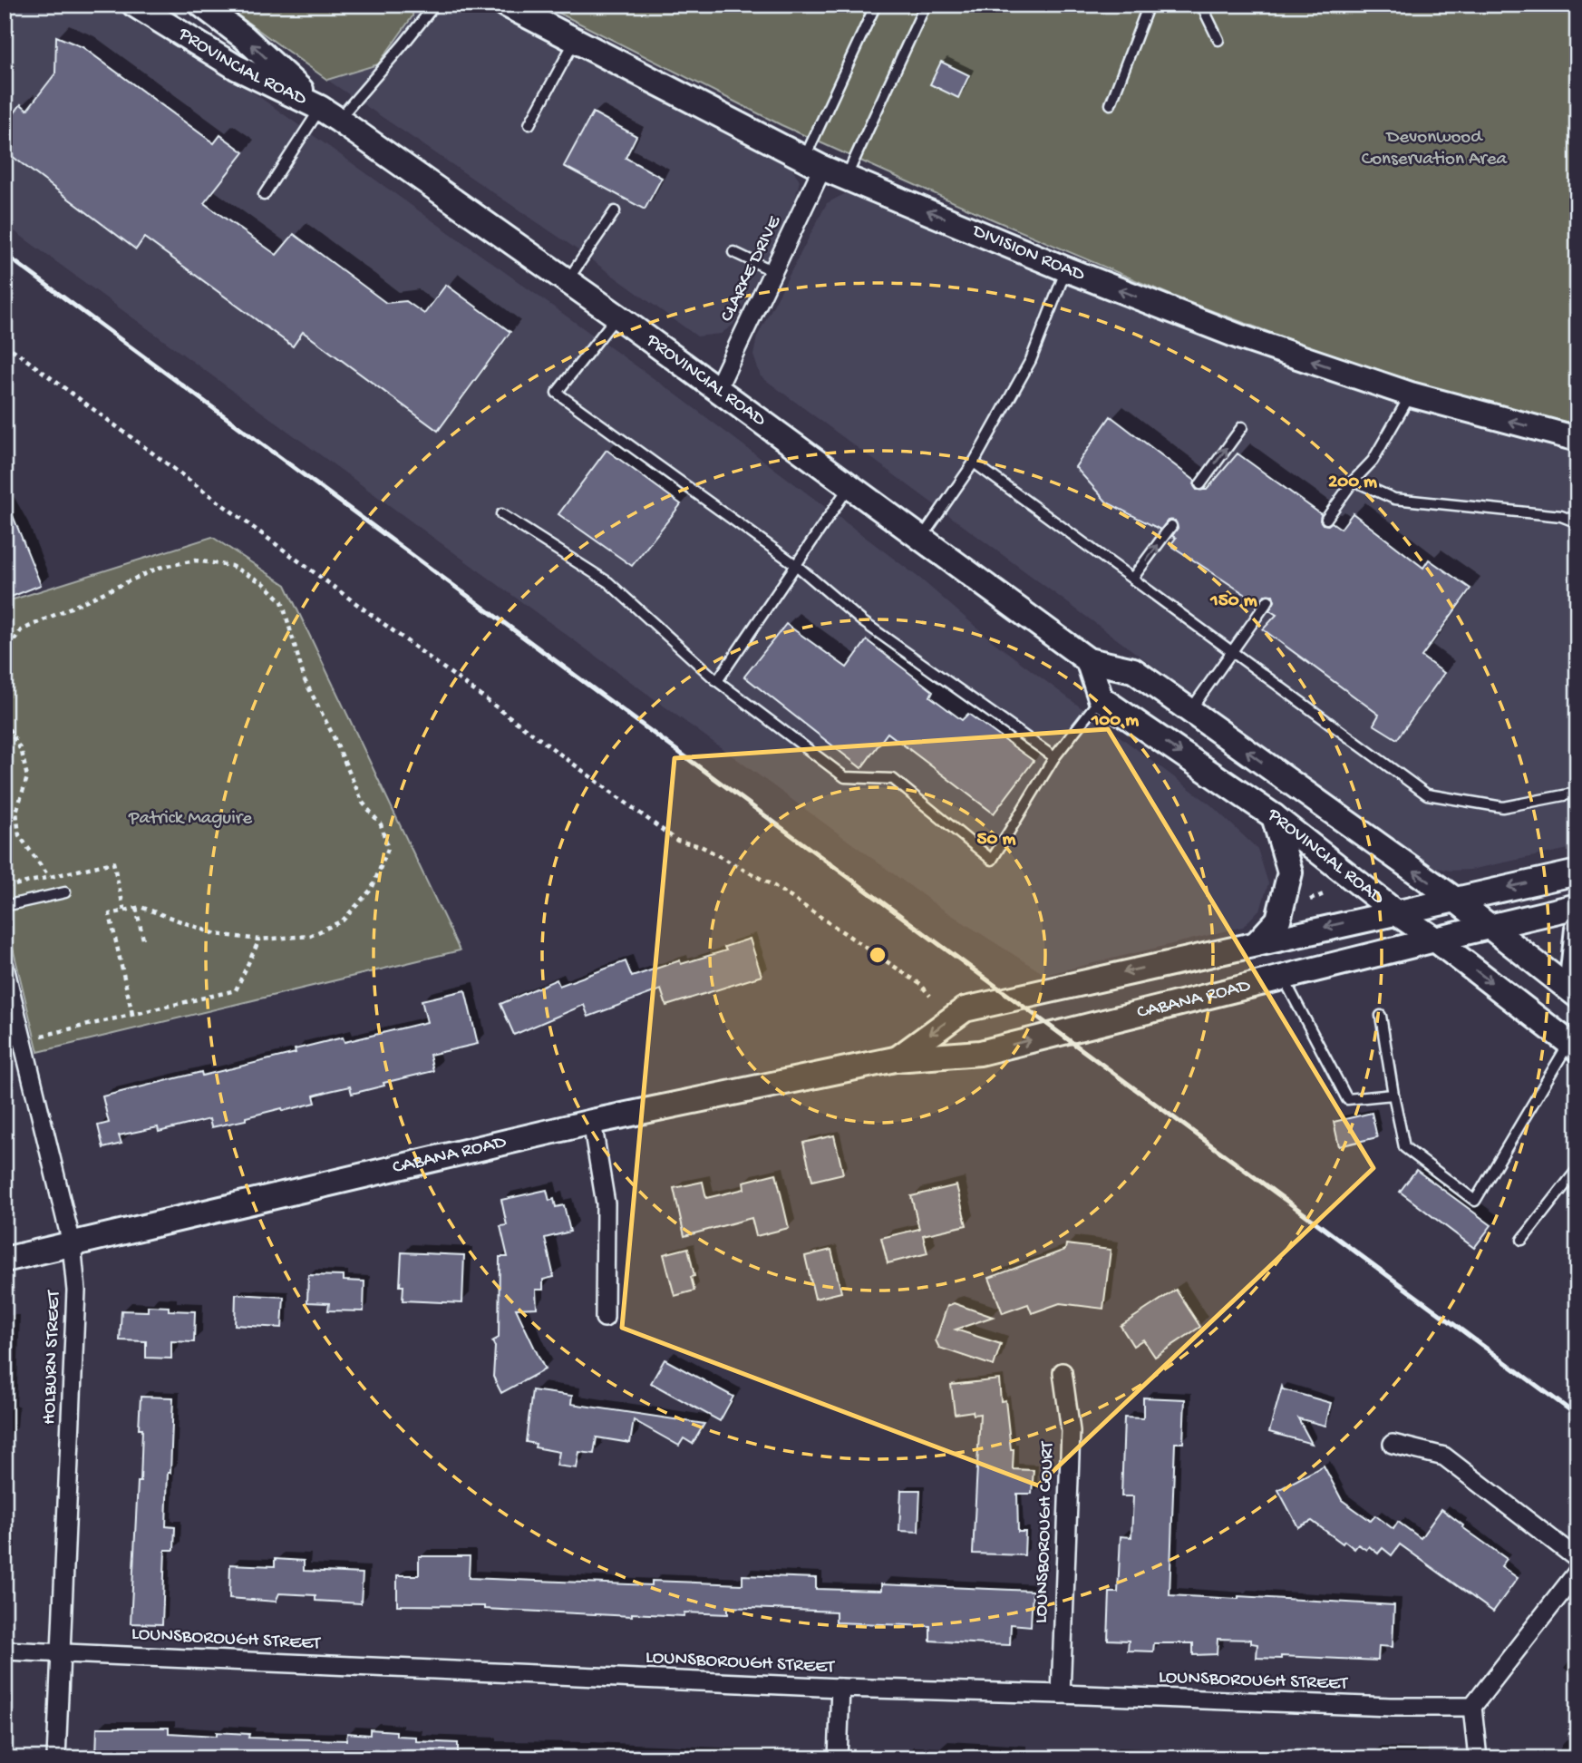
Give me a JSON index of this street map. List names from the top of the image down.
{
  "streets": {
    "main road": ["PROVINCIAL ROAD", "DIVISION ROAD", "CABANA ROAD"],
    "street": [
      "CLARKE DRIVE",
      "HOLBURN STREET",
      "LOUNSBOROUGH COURT",
      "LOUNSBOROUGH STREET"
    ]
  },
  "crossings": [
    ["PROVINCIAL ROAD", "CLARKE DRIVE"],
    ["PROVINCIAL ROAD", "CABANA ROAD"],
    ["DIVISION ROAD", "CLARKE DRIVE"],
    ["CABANA ROAD", "HOLBURN STREET"],
    ["HOLBURN STREET", "LOUNSBOROUGH STREET"],
    ["LOUNSBOROUGH COURT", "LOUNSBOROUGH STREET"]
  ],
  "one_way": ["DIVISION ROAD"],
  "parks": ["Devonwood Conservation Area", "Patrick Maguire"],
  "rings": [
    "200 m",
    "150 m",
    "100 m",
    "50 m"
  ]
}
